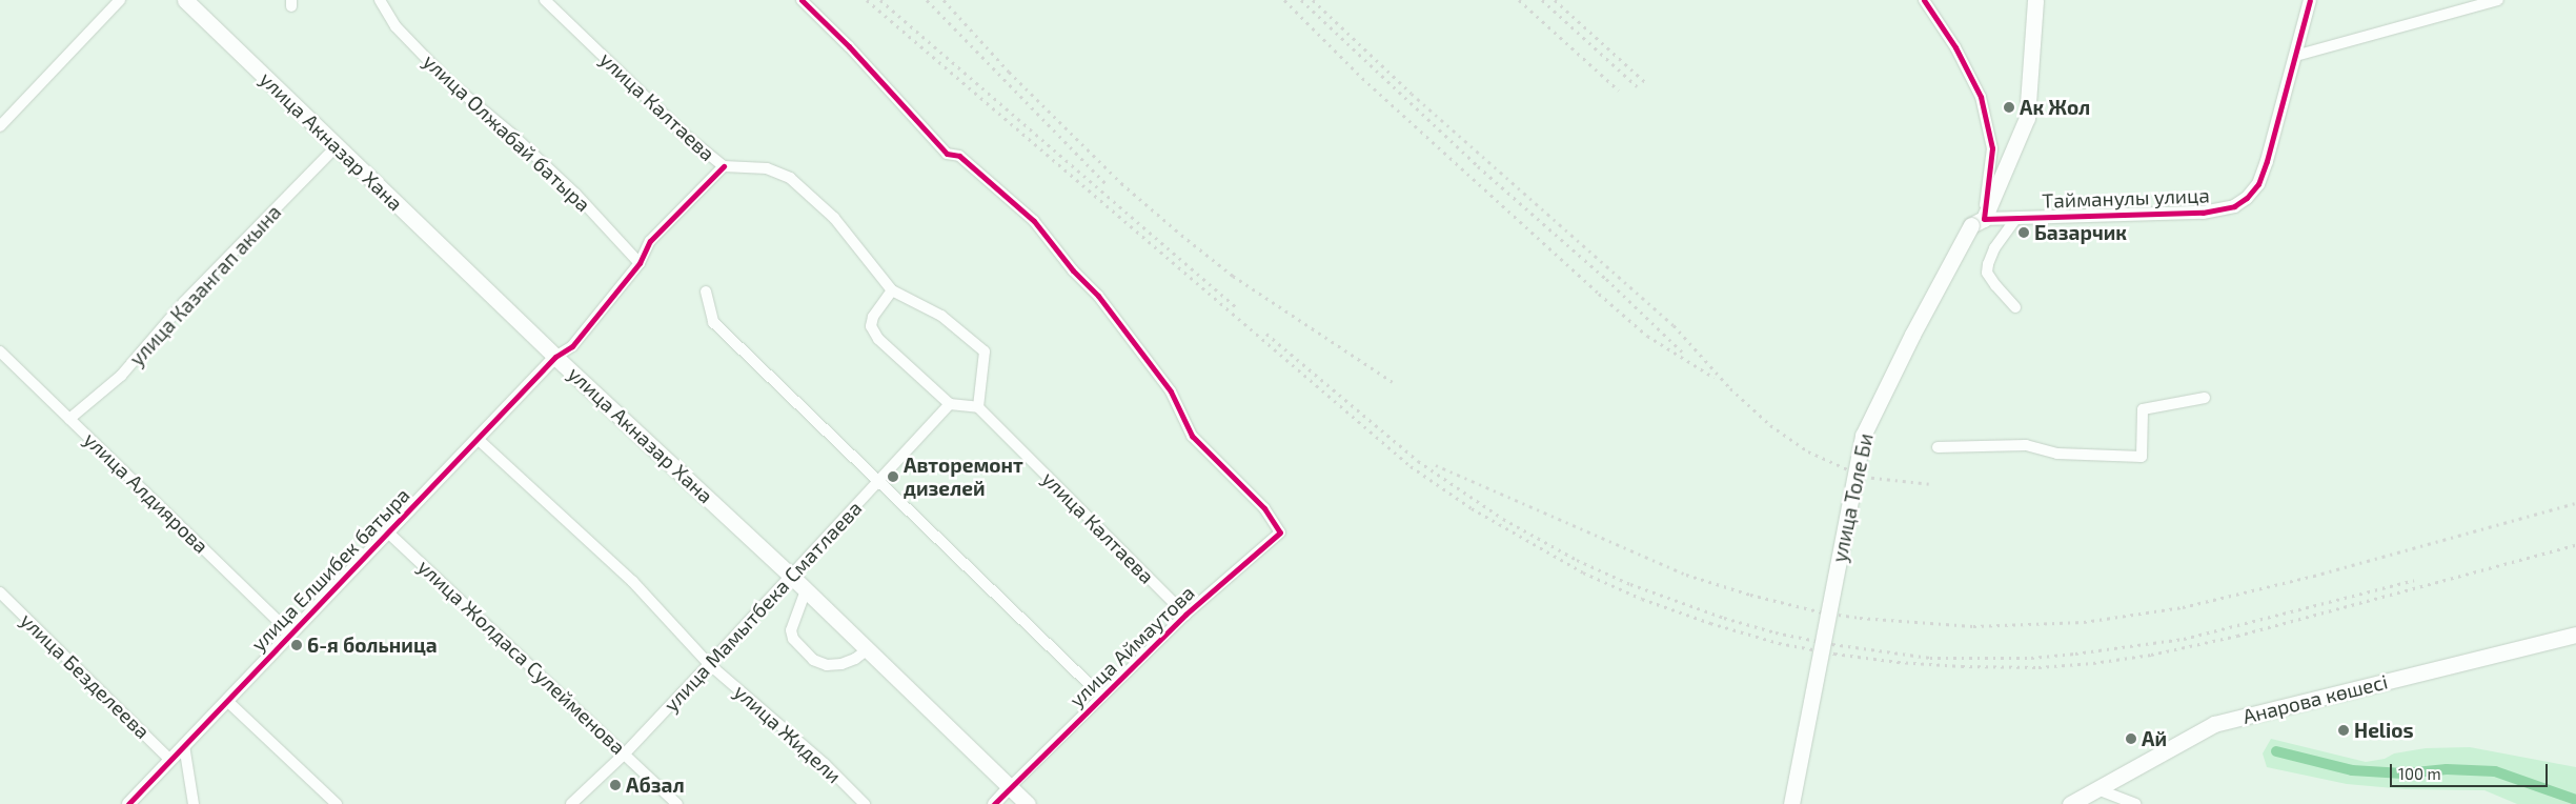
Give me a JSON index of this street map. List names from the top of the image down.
{
  "streets": {
    "main road": ["улица Акназар Хана", "улица Толе Би", "Анарова көшесі"],
    "street": [
      "улица Калтаева",
      "улица Олжабай батыра",
      "Тайманулы улица",
      "улица Казангап акына",
      "улица Алдиярова",
      "улица Елшибек батыра",
      "улица Мамытбека Сматлаева",
      "улица Аймаутова",
      "улица Жолдаса Сулейменова",
      "улица Безделеева",
      "улица Жидели"
    ]
  },
  "crossings": [
    ["улица Калтаева", "улица Аймаутова"],
    ["улица Акназар Хана", "улица Казангап акына"],
    ["улица Акназар Хана", "улица Елшибек батыра"],
    ["улица Акназар Хана", "улица Мамытбека Сматлаева"],
    ["улица Акназар Хана", "улица Аймаутова"],
    ["Тайманулы улица", "улица Толе Би"],
    ["улица Казангап акына", "улица Алдиярова"],
    ["улица Алдиярова", "улица Елшибек батыра"],
    ["улица Елшибек батыра", "улица Жолдаса Сулейменова"],
    ["улица Елшибек батыра", "улица Безделеева"],
    ["улица Елшибек батыра", "улица Жидели"],
    ["улица Мамытбека Сматлаева", "улица Жолдаса Сулейменова"],
    ["улица Мамытбека Сматлаева", "улица Жидели"]
  ],
  "places": [
    "Ак Жол",
    "Базарчик",
    "Авторемонт дизелей",
    "6-я больница",
    "Helios",
    "Ай",
    "Абзал"
  ],
  "scale_bar": "100 m"
}
